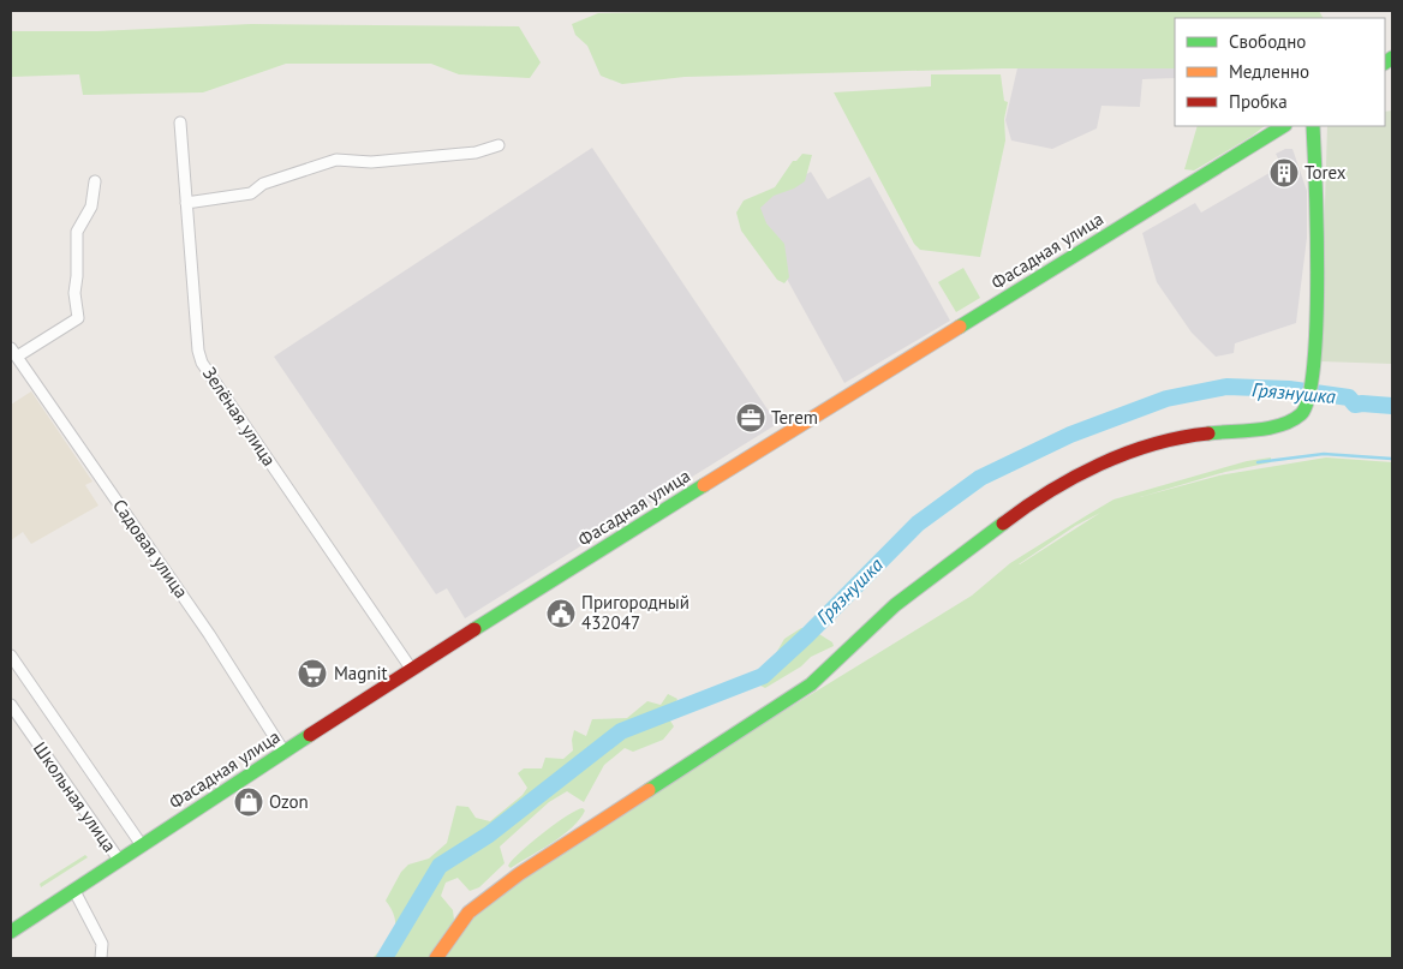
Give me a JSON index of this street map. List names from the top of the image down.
{
  "streets": {
    "main road": ["Фасадная улица"],
    "street": ["Зелёная улица", "Садовая улица", "Школьная улица"]
  },
  "crossings": [
    ["Фасадная улица", "Зелёная улица"],
    ["Фасадная улица", "Садовая улица"],
    ["Фасадная улица", "Школьная улица"]
  ],
  "water": ["Грязнушка"],
  "places": {
    "building": ["Torex"],
    "office": ["Terem"],
    "public building": ["Пригородный 432047"],
    "supermarket": ["Magnit"],
    "shop": ["Ozon"]
  },
  "legend": ["Свободно", "Медленно", "Пробка"]
}
